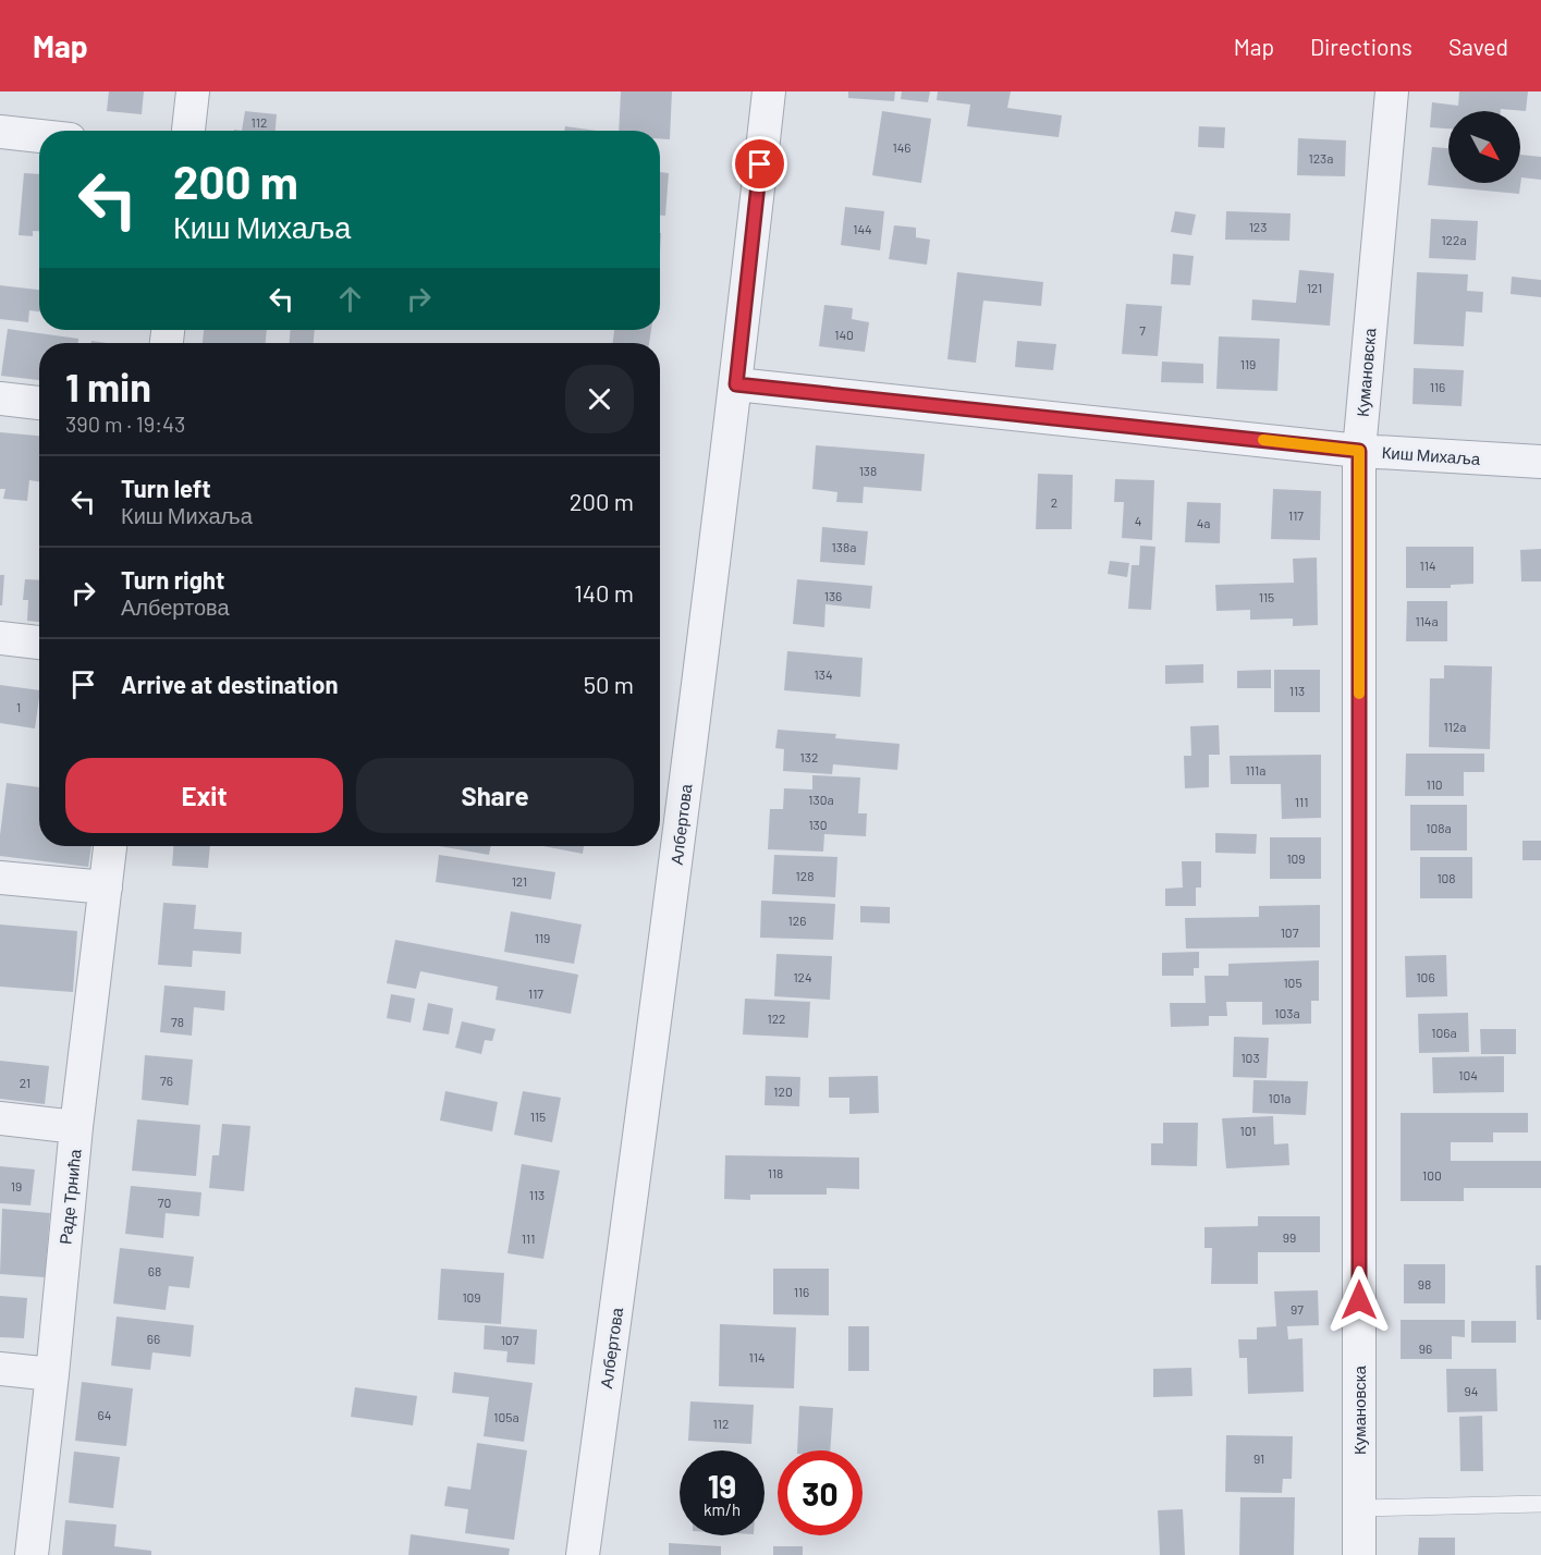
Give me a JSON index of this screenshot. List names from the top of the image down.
{
  "streets": {
    "street": [
      "Кумановска",
      "Киш Михаља",
      "Албертова",
      "Раде Трнића"
    ]
  },
  "crossings": [
    ["Кумановска", "Киш Михаља"],
    ["Киш Михаља", "Албертова"]
  ],
  "house_numbers": [
    "112",
    "146",
    "123a",
    "123",
    "144",
    "122a",
    "121",
    "7",
    "140",
    "119",
    "116",
    "138",
    "2",
    "117",
    "4",
    "4a",
    "138a",
    "114",
    "136",
    "115",
    "114a",
    "134",
    "113",
    "1",
    "112a",
    "132",
    "111a",
    "110",
    "130a",
    "111",
    "130",
    "108a",
    "109",
    "128",
    "108",
    "121",
    "126",
    "107",
    "119",
    "124",
    "106",
    "105",
    "117",
    "103a",
    "122",
    "78",
    "106a",
    "103",
    "104",
    "76",
    "21",
    "120",
    "101a",
    "115",
    "101",
    "118",
    "100",
    "19",
    "113",
    "70",
    "99",
    "111",
    "68",
    "98",
    "116",
    "109",
    "97",
    "66",
    "107",
    "96",
    "114",
    "94",
    "64",
    "105a",
    "112",
    "91"
  ],
  "north": "bottom right",
  "page": {
    "header": "Map",
    "nav": ["Map", "Directions", "Saved"],
    "turn": ["200 m", "Киш Михаља"],
    "heading": ["1 min", "390 m · 19:43"],
    "list": [
      {
        "name": "Turn left",
        "note": "Киш Михаља",
        "value": "200 m"
      },
      {
        "name": "Turn right",
        "note": "Албертова",
        "value": "140 m"
      },
      {
        "name": "Arrive at destination",
        "value": "50 m"
      }
    ],
    "buttons": ["Exit", "Share"],
    "speed": "19 km/h",
    "limit": "30"
  }
}
